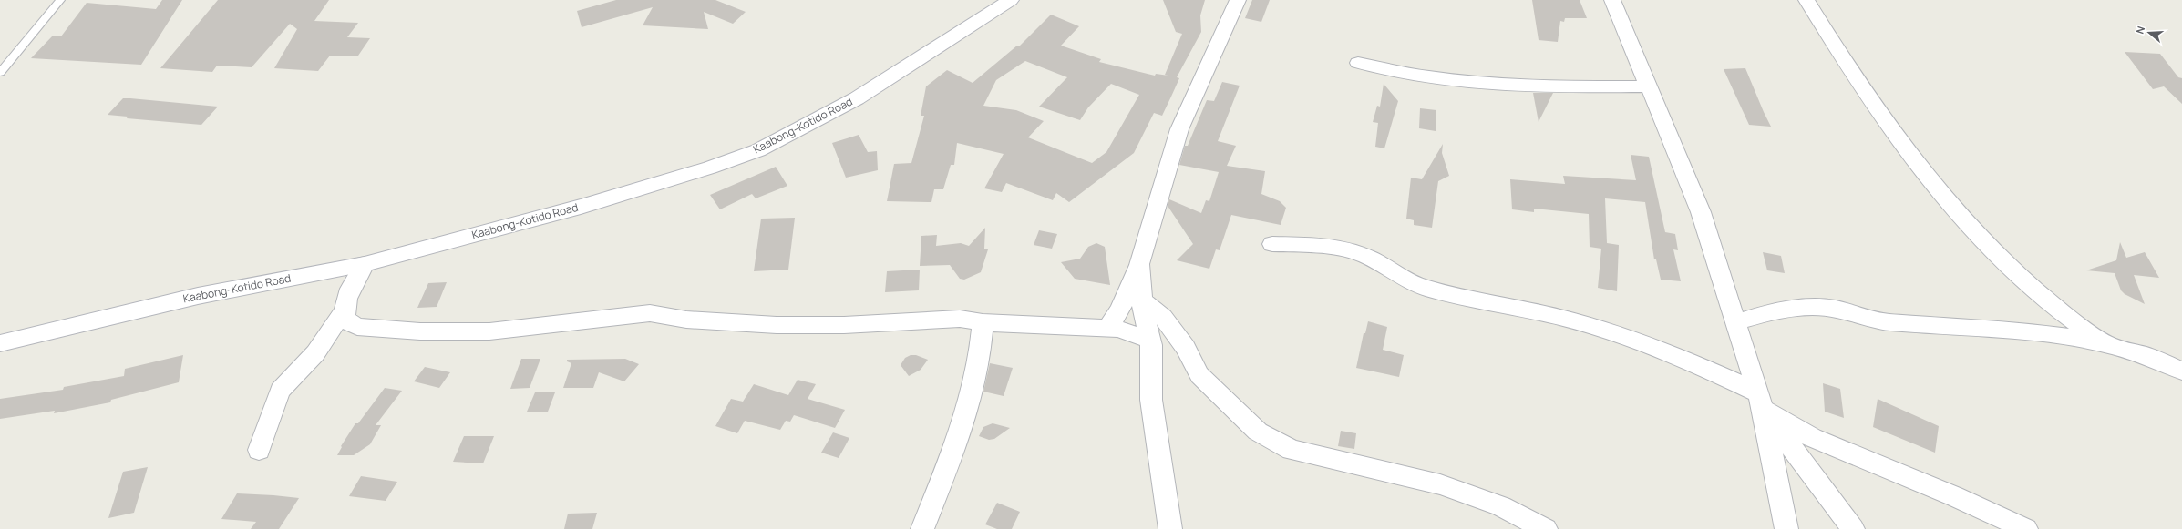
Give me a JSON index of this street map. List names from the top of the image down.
{
  "streets": {
    "street": ["Kaabong-Kotido Road"]
  },
  "north": "left"
}
